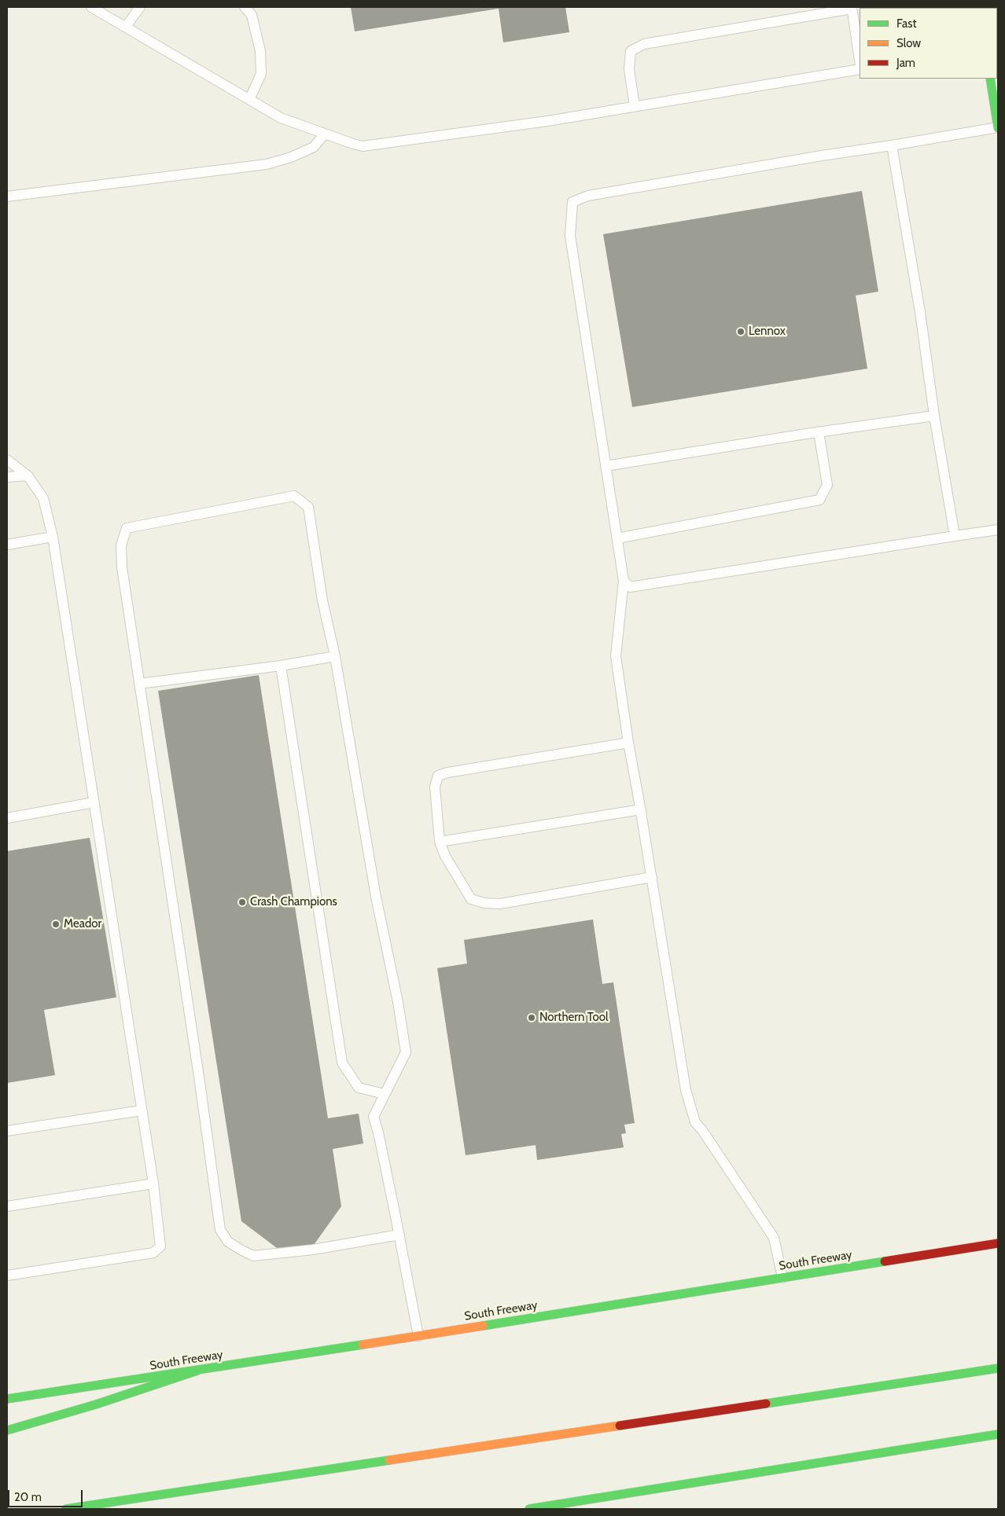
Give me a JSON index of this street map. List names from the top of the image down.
{
  "streets": {
    "main road": ["South Freeway"]
  },
  "places": [
    "Lennox",
    "Crash Champions",
    "Meador",
    "Northern Tool"
  ],
  "legend": ["Fast", "Slow", "Jam"],
  "scale_bar": "20 m"
}
